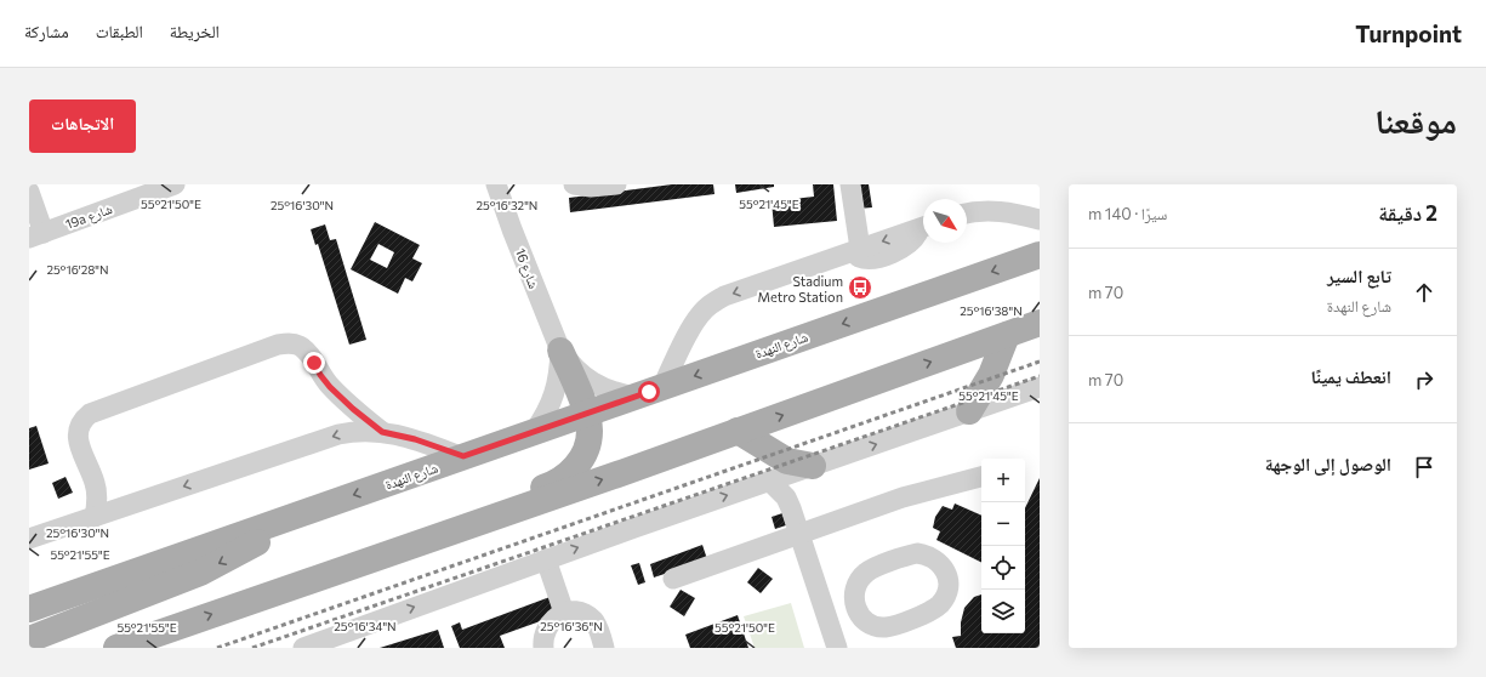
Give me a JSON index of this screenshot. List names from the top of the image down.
{
  "streets": {
    "main road": ["شارع النهدة"],
    "street": ["19a شارع", "شارع 16"]
  },
  "crossings": [
    ["شارع 16", "شارع النهدة"]
  ],
  "places": {
    "bus stop": ["Stadium Metro Station"]
  },
  "north": "bottom right",
  "page": {
    "header": "Turnpoint",
    "nav": ["الخريطة", "الطبقات", "مشاركة"],
    "title": "موقعنا",
    "buttons": "الاتجاهات",
    "heading": ["2 دقيقة", "سيرًا · 140 m"],
    "list": [
      ["تابع السير", "شارع النهدة", "70 m"],
      ["انعطف يمينًا", "70 m"],
      "الوصول إلى الوجهة"
    ],
    "map_buttons": ["+", "−"]
  },
  "coordinates": [
    "55°21'50\"E",
    "55°21'45\"E",
    "25°16'32\"N",
    "25°16'30\"N",
    "25°16'28\"N",
    "25°16'38\"N",
    "55°21'55\"E",
    "25°16'34\"N",
    "25°16'36\"N"
  ]
}
